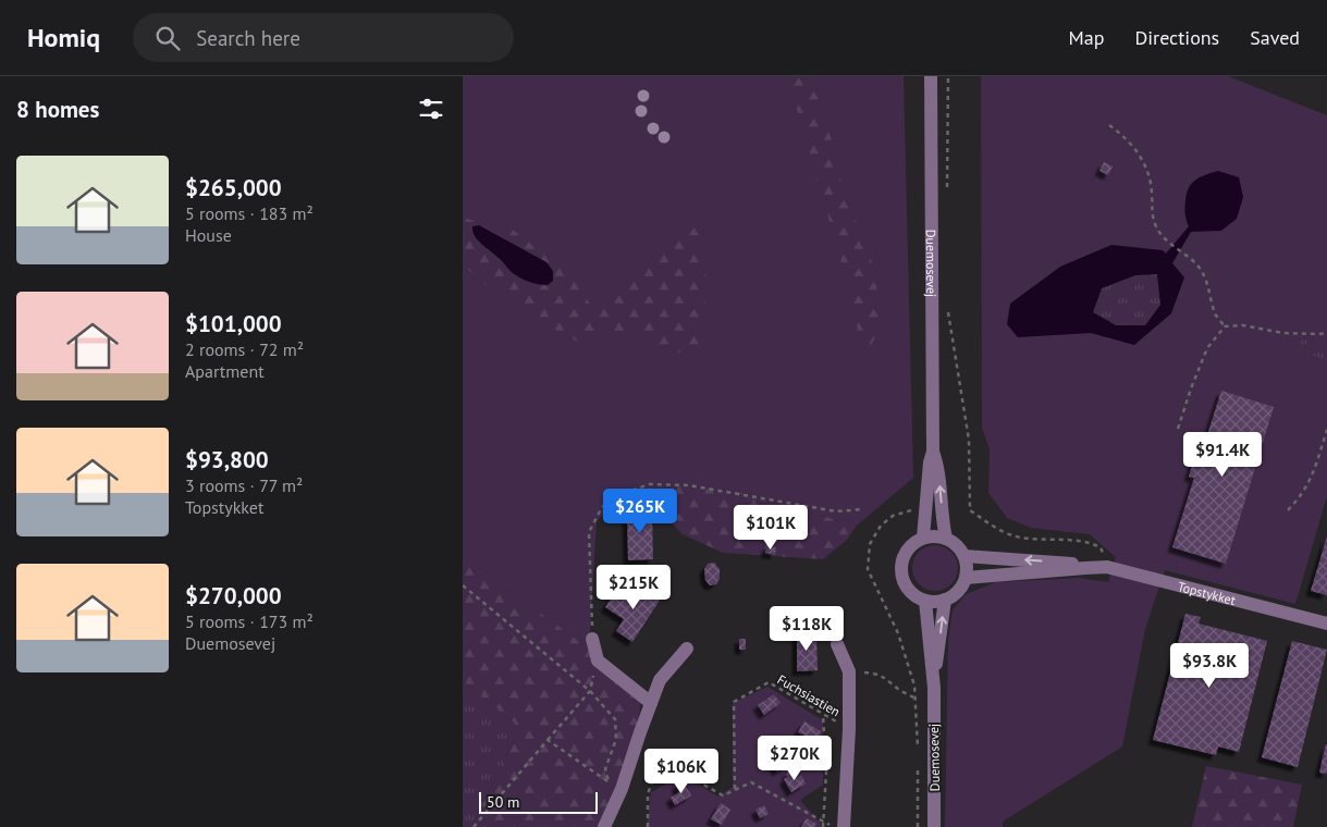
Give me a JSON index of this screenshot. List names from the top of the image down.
{
  "streets": {
    "street": ["Duemosevej", "Topstykket"],
    "path": ["Fuchsiastien"]
  },
  "crossings": [
    ["Duemosevej", "Topstykket"]
  ],
  "scale_bar": "50 m",
  "page": {
    "header": "Homiq",
    "search": "Search here",
    "nav": ["Map", "Directions", "Saved"],
    "heading": "8 homes",
    "list": [
      {
        "name": "$265,000",
        "note": "5 rooms · 183 m² · House"
      },
      {
        "name": "$101,000",
        "note": "2 rooms · 72 m² · Apartment"
      },
      {
        "name": "$93,800",
        "note": "3 rooms · 77 m² · Topstykket"
      },
      {
        "name": "$270,000",
        "note": "5 rooms · 173 m² · Duemosevej"
      }
    ],
    "price": [
      "$91.4K",
      "$265K",
      "$101K",
      "$215K",
      "$118K",
      "$93.8K",
      "$270K",
      "$106K"
    ],
    "scale": "50 m"
  }
}
